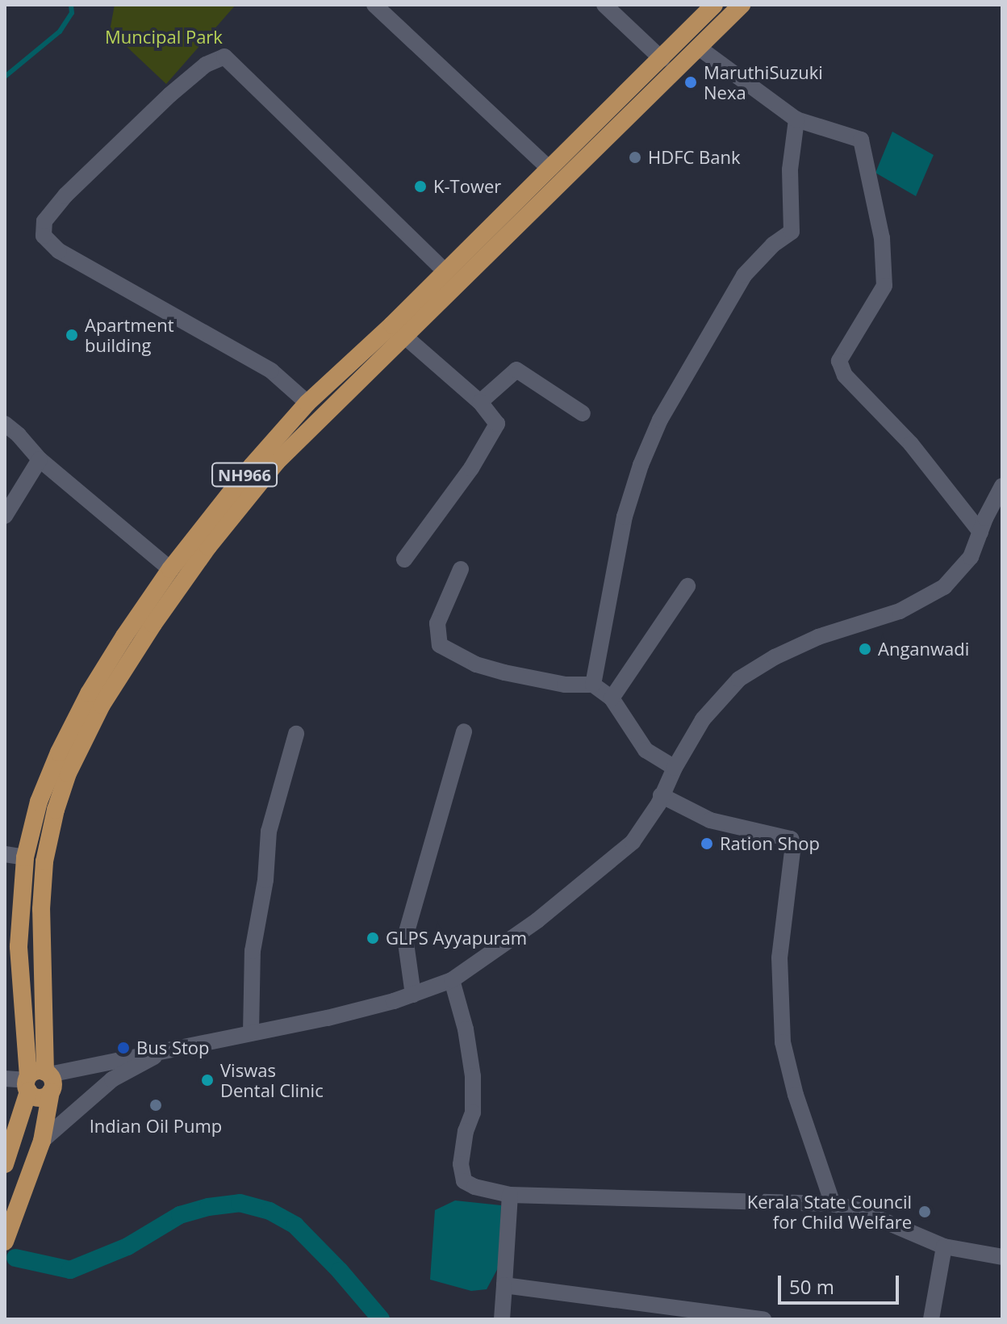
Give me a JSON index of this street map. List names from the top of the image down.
{
  "streets": {
    "highway": ["NH966"]
  },
  "parks": ["Muncipal Park"],
  "places": [
    "MaruthiSuzuki Nexa",
    "HDFC Bank",
    "K-Tower",
    "Apartment building",
    "Anganwadi",
    "Ration Shop",
    "GLPS Ayyapuram",
    "Bus Stop",
    "Viswas Dental Clinic",
    "Indian Oil Pump",
    "Kerala State Council for Child Welfare"
  ],
  "scale_bar": "50 m"
}
